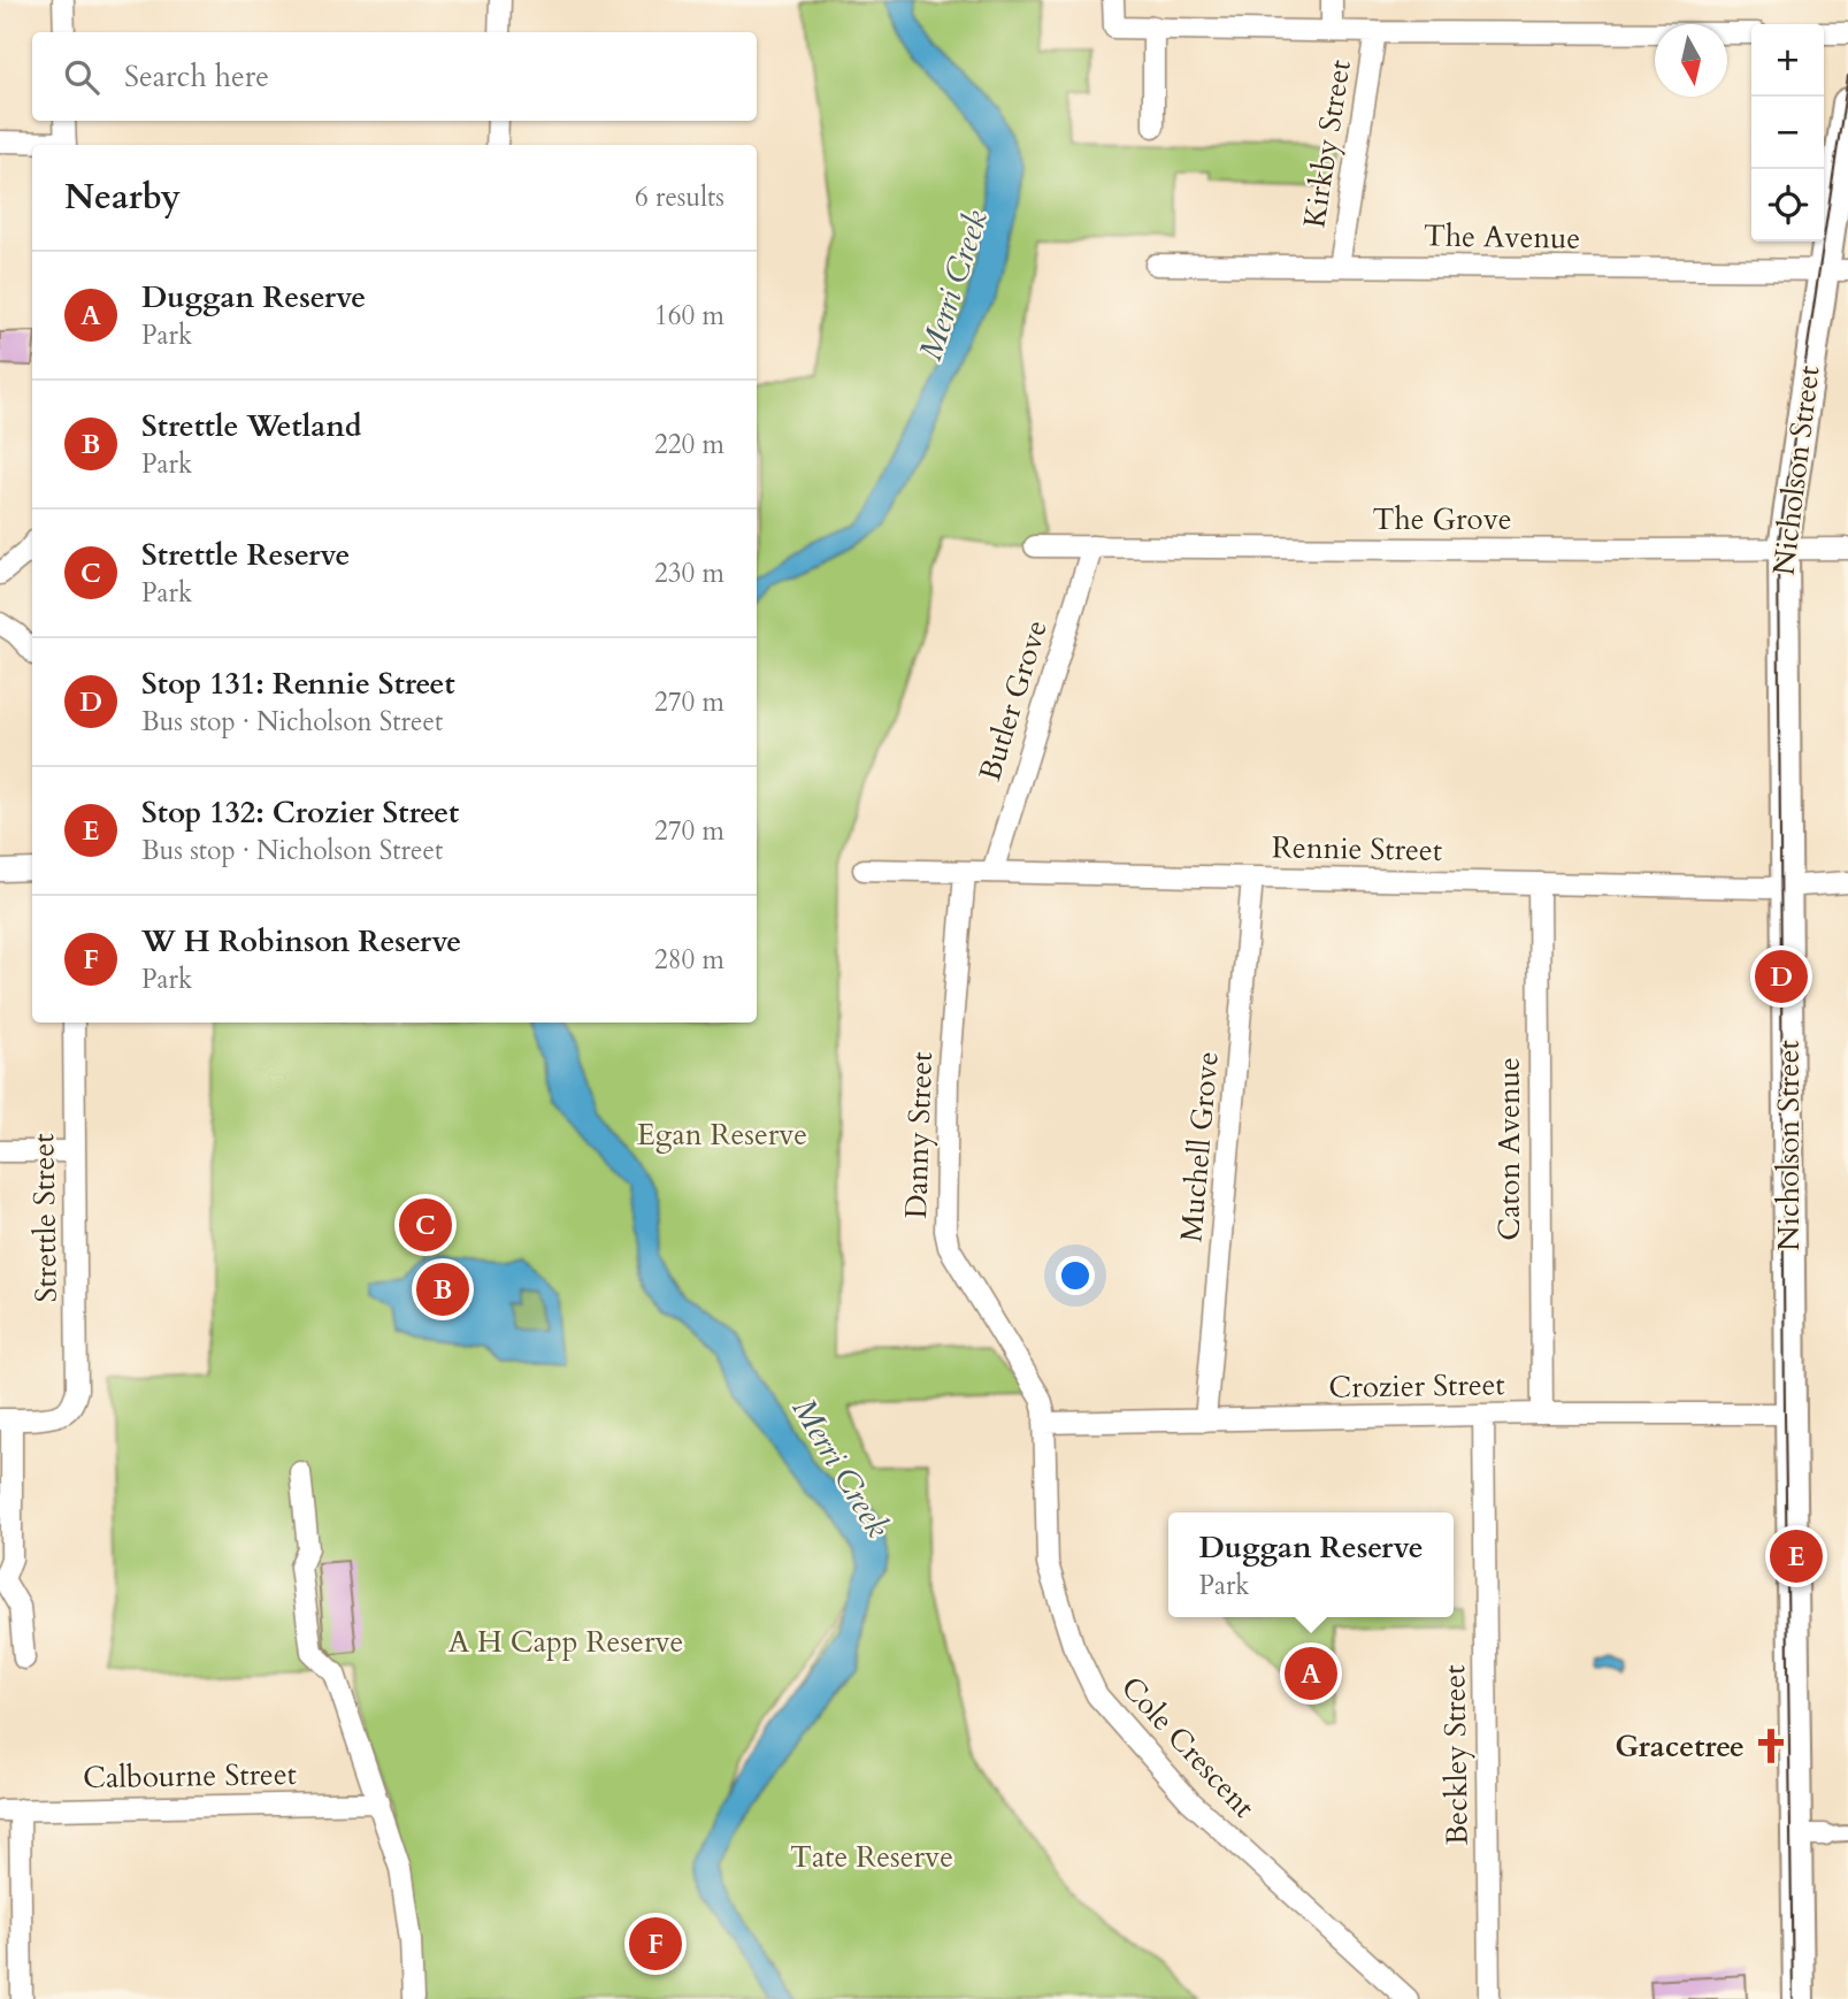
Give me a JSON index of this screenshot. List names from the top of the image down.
{
  "streets": {
    "main road": ["Nicholson Street"],
    "street": [
      "Kirkby Street",
      "The Avenue",
      "The Grove",
      "Butler Grove",
      "Rennie Street",
      "Danny Street",
      "Muchell Grove",
      "Caton Avenue",
      "Strettle Street",
      "Crozier Street",
      "Cole Crescent",
      "Beckley Street",
      "Calbourne Street"
    ]
  },
  "crossings": [
    ["Kirkby Street", "The Avenue"],
    ["The Avenue", "Nicholson Street"],
    ["Nicholson Street", "The Grove"],
    ["Nicholson Street", "Rennie Street"],
    ["Nicholson Street", "Crozier Street"],
    ["The Grove", "Butler Grove"],
    ["Butler Grove", "Rennie Street"],
    ["Rennie Street", "Danny Street"],
    ["Rennie Street", "Muchell Grove"],
    ["Rennie Street", "Caton Avenue"],
    ["Danny Street", "Crozier Street"],
    ["Danny Street", "Cole Crescent"],
    ["Muchell Grove", "Crozier Street"],
    ["Caton Avenue", "Crozier Street"],
    ["Crozier Street", "Cole Crescent"],
    ["Crozier Street", "Beckley Street"]
  ],
  "water": ["Merri Creek"],
  "parks": ["Egan Reserve", "A H Capp Reserve", "Tate Reserve"],
  "places": {
    "church": ["Gracetree"]
  },
  "north": "bottom",
  "page": {
    "map_buttons": ["+", "−"],
    "search": "Search here",
    "heading": ["Nearby", "6 results"],
    "list": [
      {
        "mark": "A",
        "name": "Duggan Reserve",
        "note": "Park",
        "value": "160 m"
      },
      {
        "mark": "B",
        "name": "Strettle Wetland",
        "note": "Park",
        "value": "220 m"
      },
      {
        "mark": "C",
        "name": "Strettle Reserve",
        "note": "Park",
        "value": "230 m"
      },
      {
        "mark": "D",
        "name": "Stop 131: Rennie Street",
        "note": "Bus stop · Nicholson Street",
        "value": "270 m"
      },
      {
        "mark": "E",
        "name": "Stop 132: Crozier Street",
        "note": "Bus stop · Nicholson Street",
        "value": "270 m"
      },
      {
        "mark": "F",
        "name": "W H Robinson Reserve",
        "note": "Park",
        "value": "280 m"
      }
    ],
    "pins": [
      "D",
      "C",
      "B",
      "E",
      "A",
      "F"
    ],
    "popup": ["Duggan Reserve", "Park"]
  }
}
